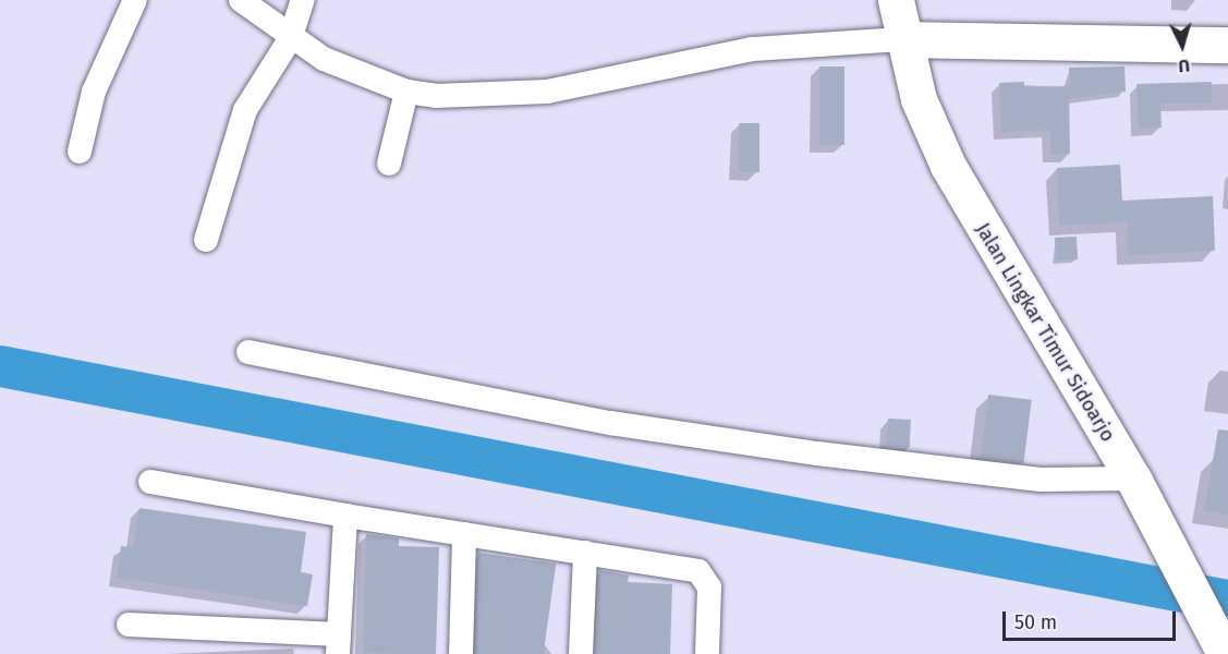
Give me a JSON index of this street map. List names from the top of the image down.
{
  "streets": {
    "main road": ["Jalan Lingkar Timur Sidoarjo"]
  },
  "scale_bar": "50 m",
  "north": "bottom"
}
